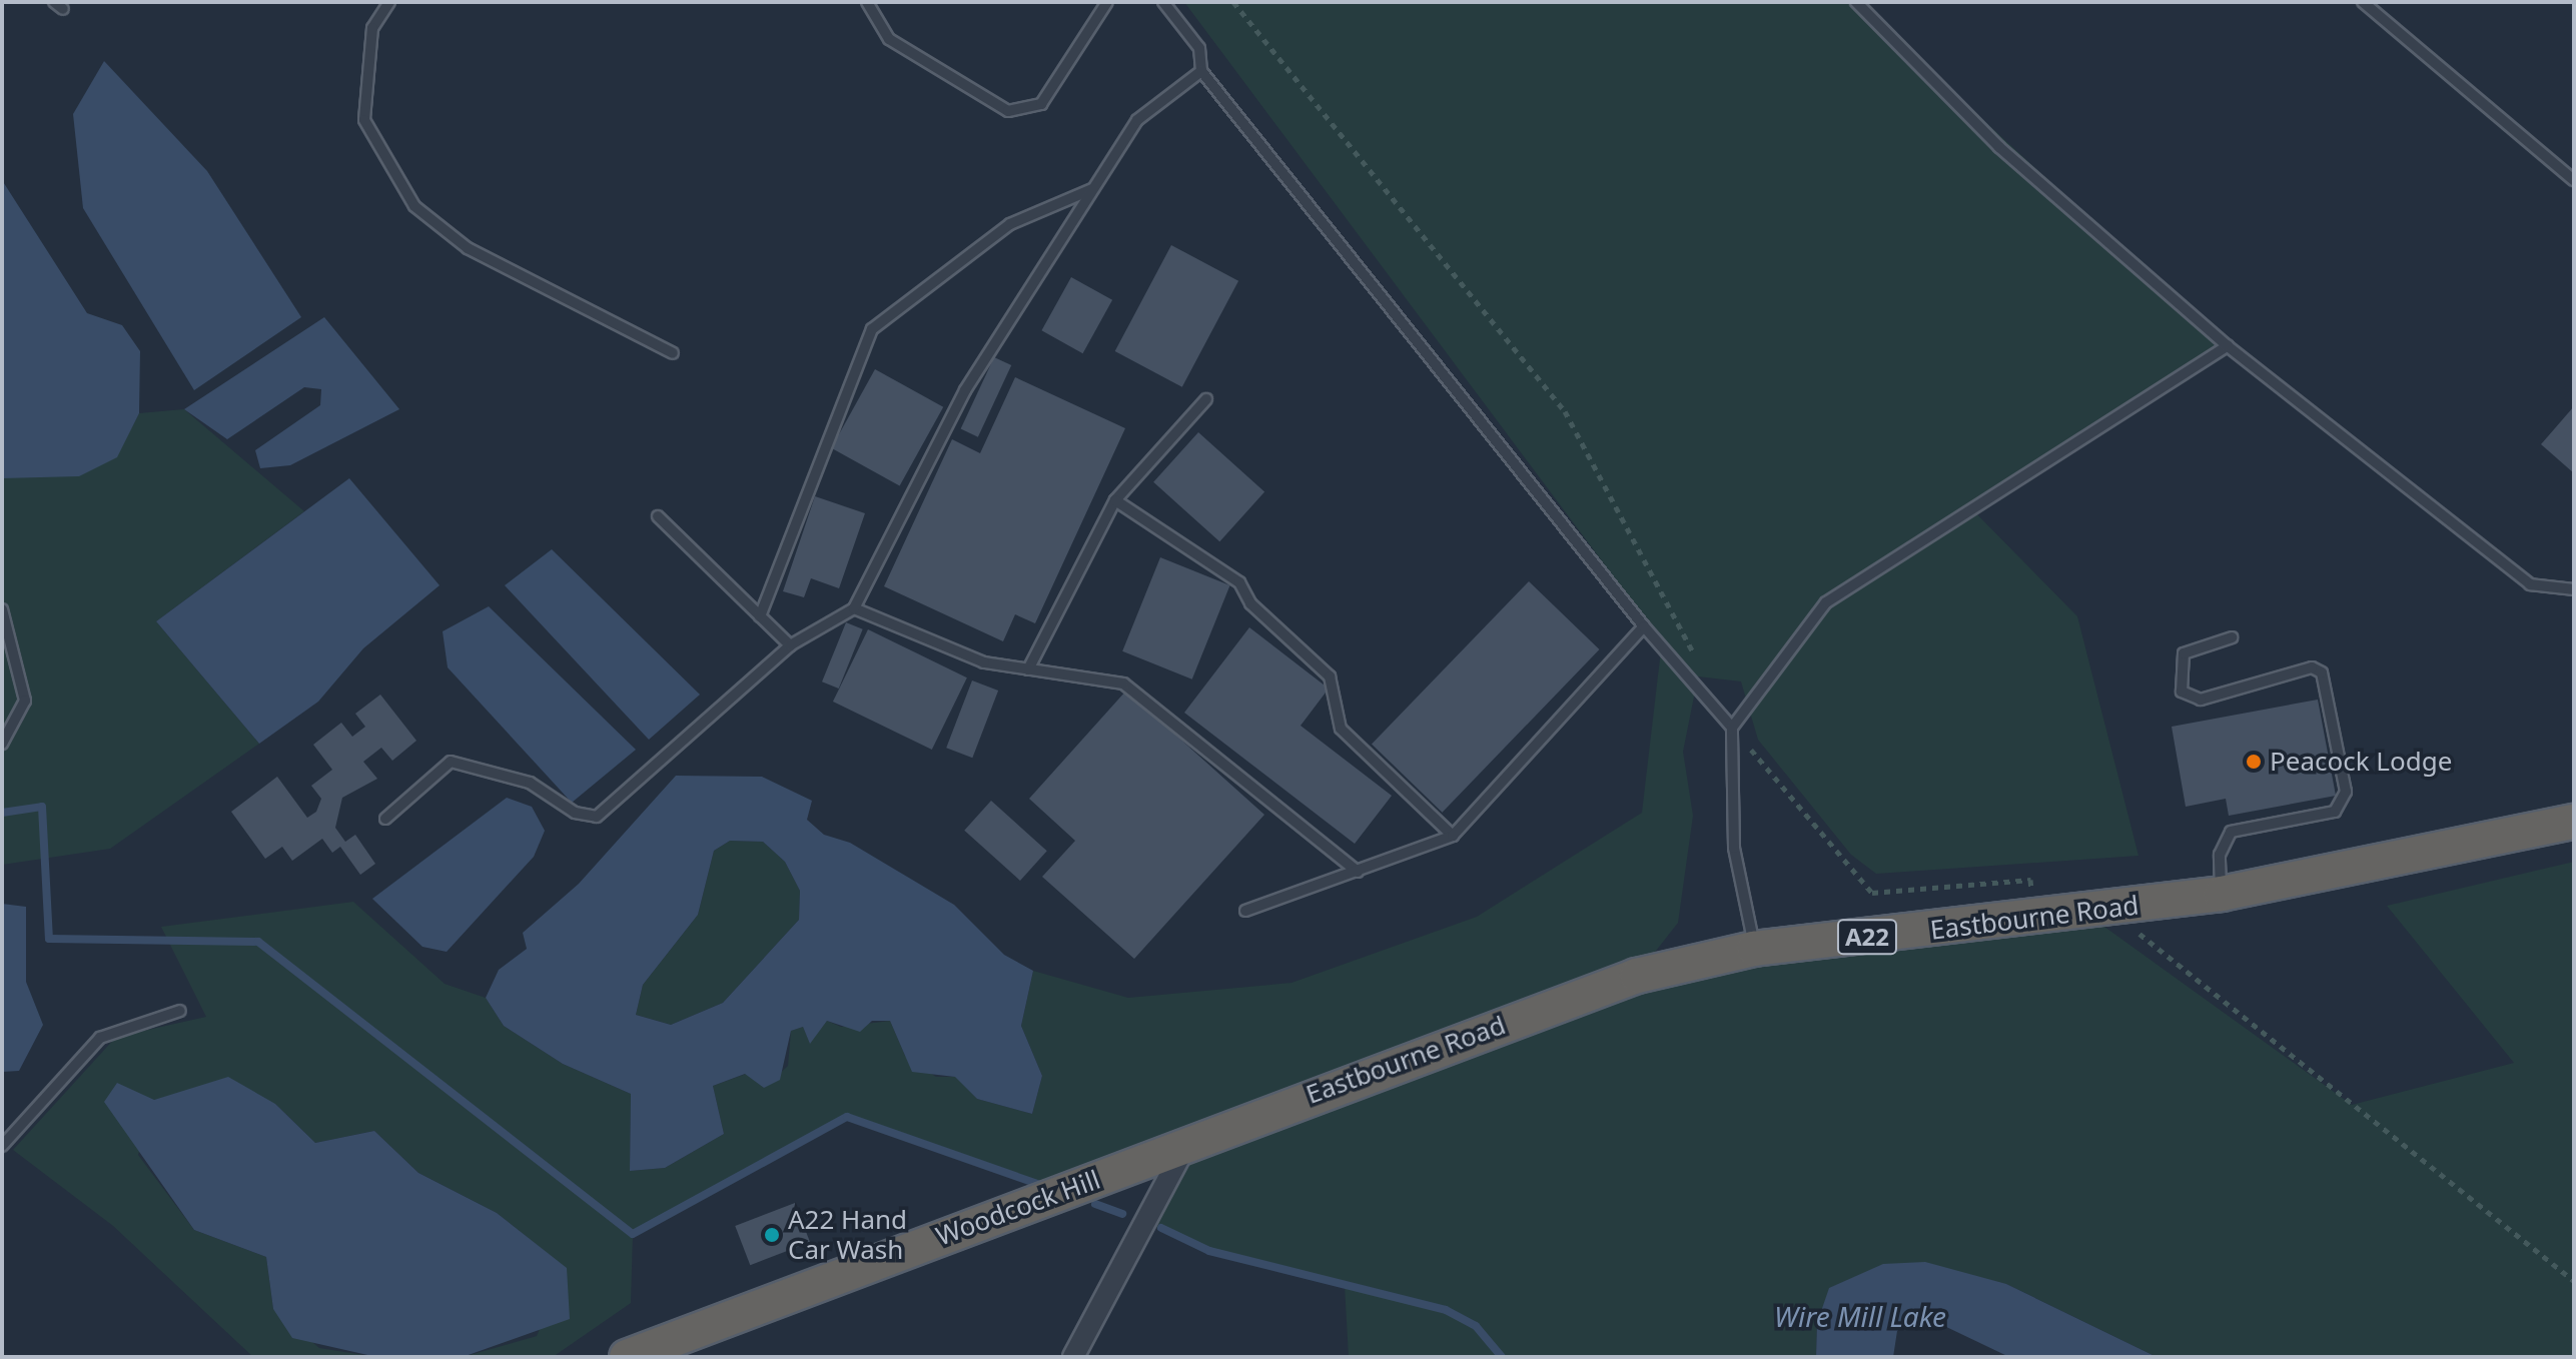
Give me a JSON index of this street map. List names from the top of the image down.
{
  "streets": {
    "highway": ["Eastbourne Road", "A22", "Woodcock Hill"]
  },
  "crossings": [
    ["Eastbourne Road", "Woodcock Hill"]
  ],
  "water": ["Wire Mill Lake"],
  "places": ["Peacock Lodge", "A22 Hand Car Wash"]
}
